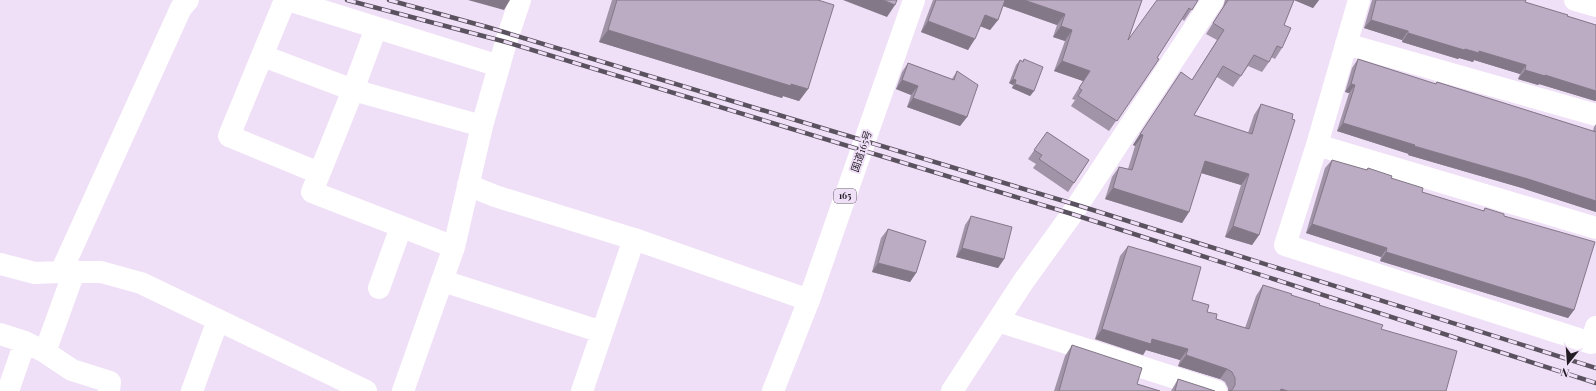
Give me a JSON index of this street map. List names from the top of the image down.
{
  "streets": {
    "main road": ["国道165号", "165"]
  },
  "north": "bottom"
}
